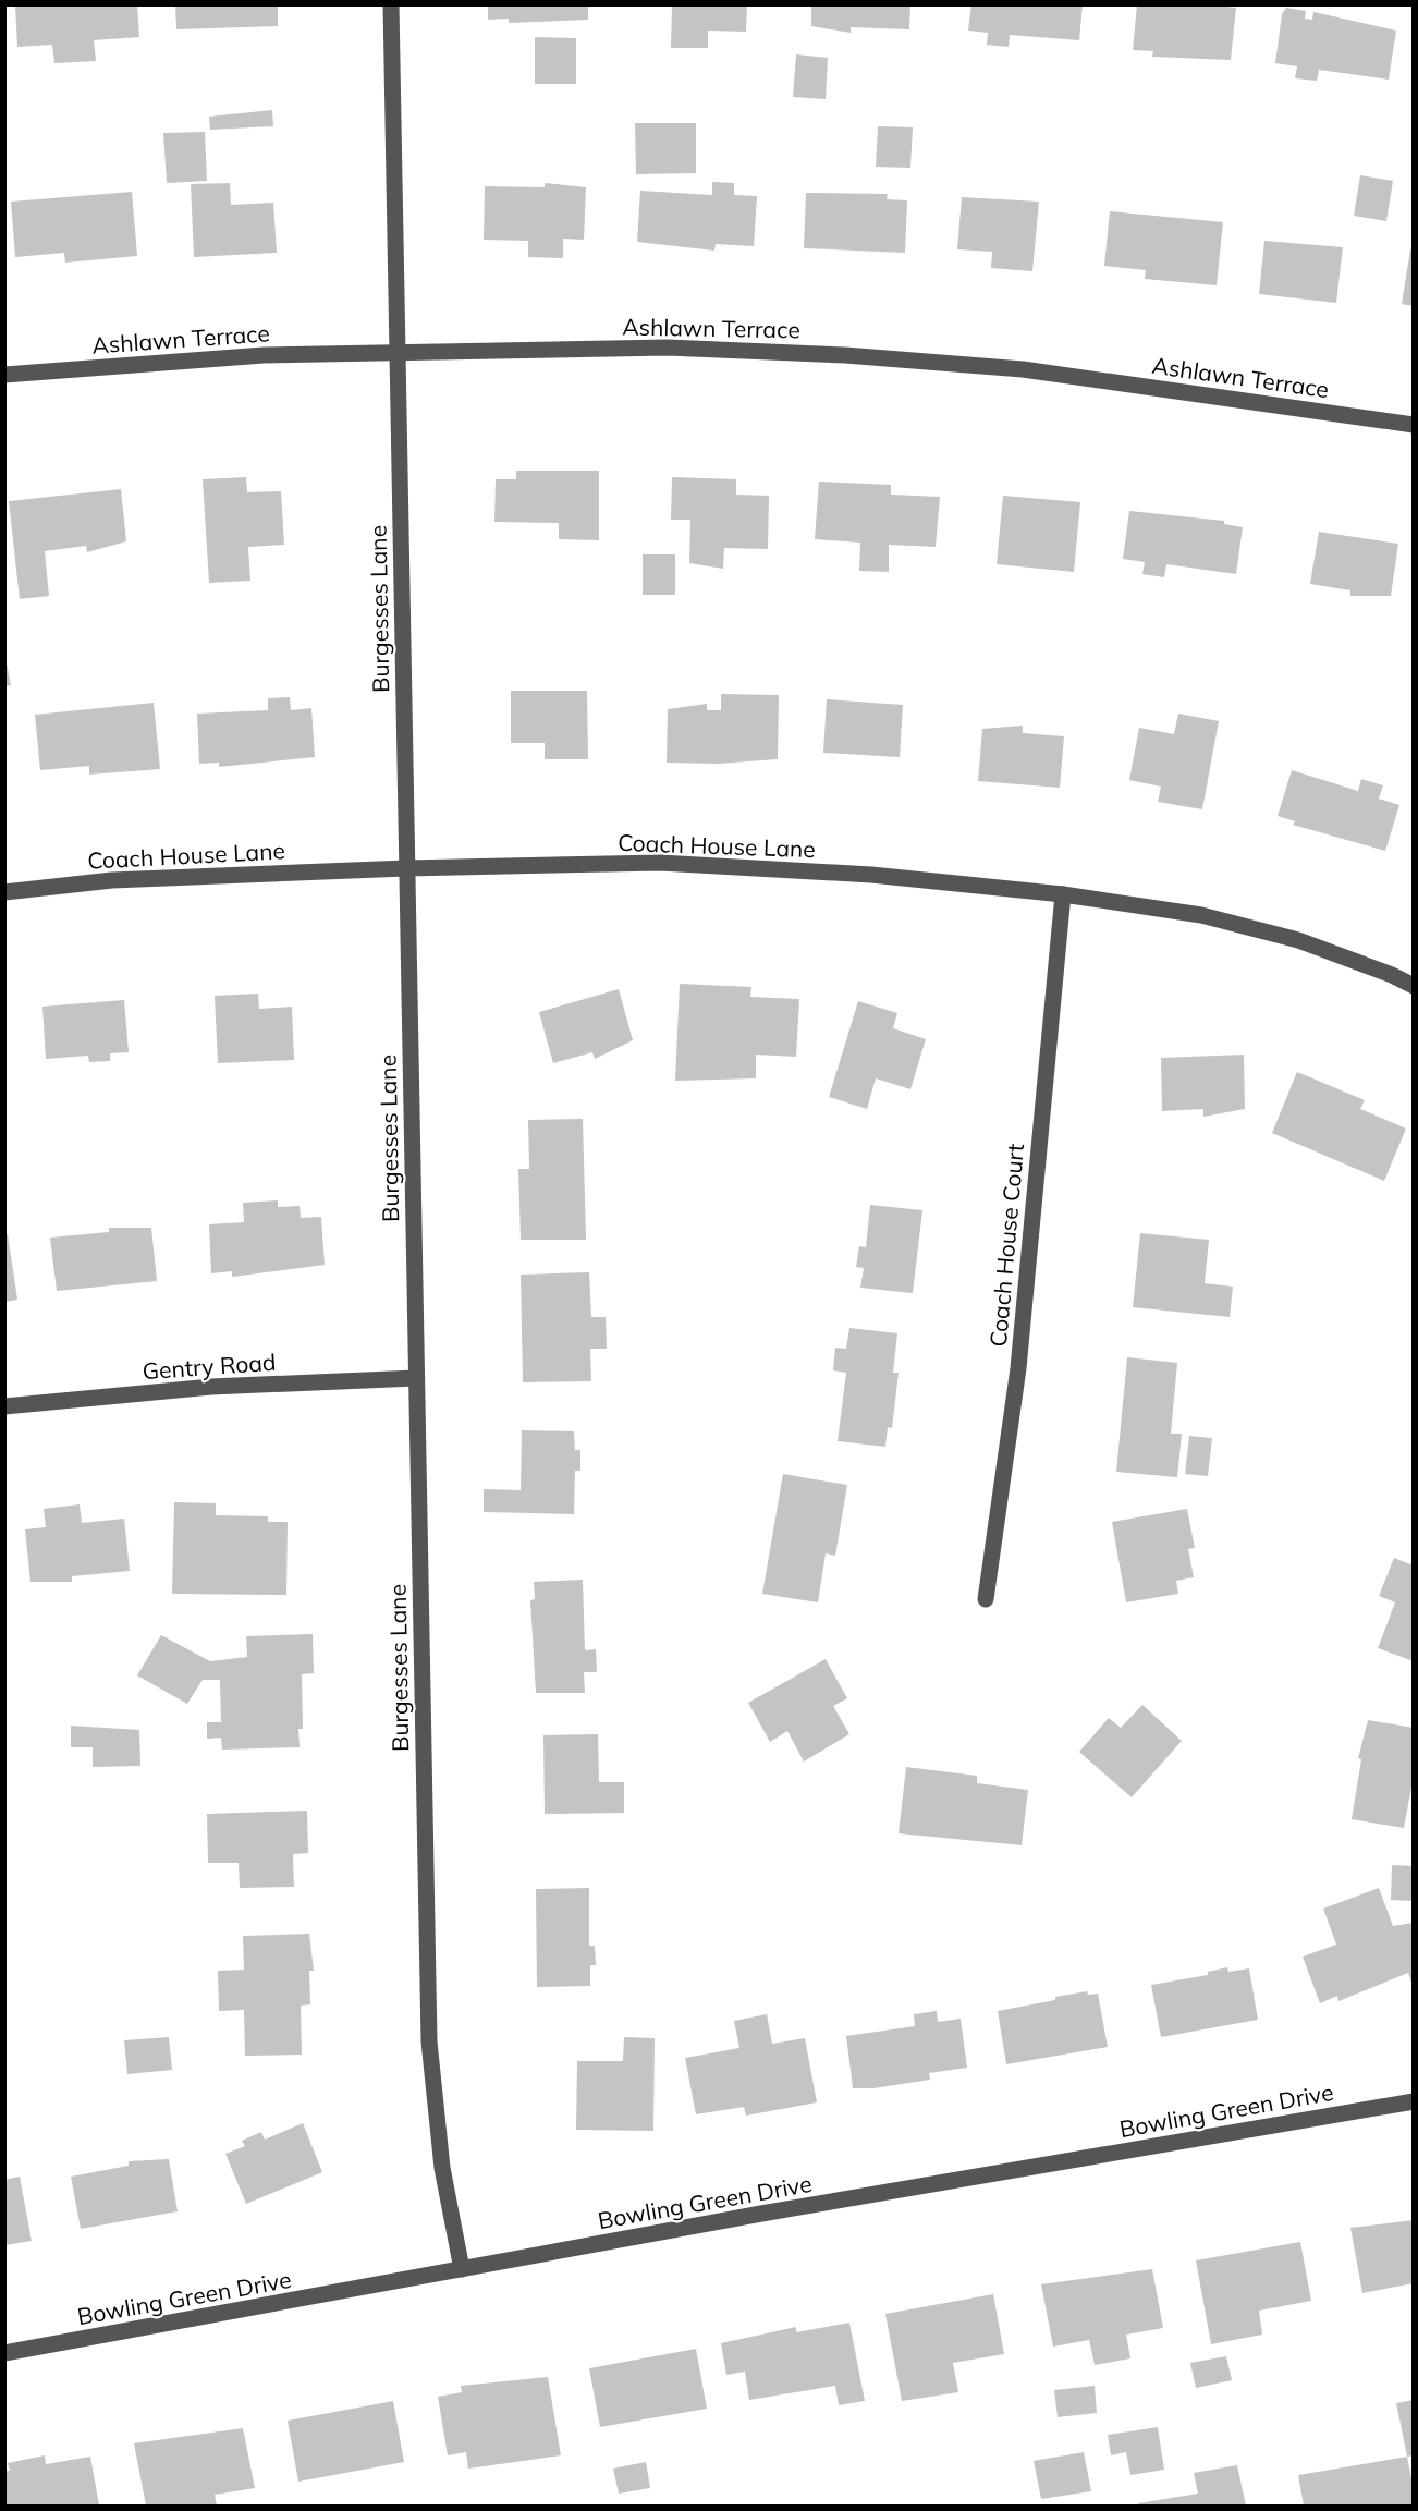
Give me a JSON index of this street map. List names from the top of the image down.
{
  "streets": {
    "street": [
      "Ashlawn Terrace",
      "Burgesses Lane",
      "Coach House Lane",
      "Coach House Court",
      "Gentry Road",
      "Bowling Green Drive"
    ]
  },
  "crossings": [
    ["Ashlawn Terrace", "Burgesses Lane"],
    ["Burgesses Lane", "Coach House Lane"],
    ["Burgesses Lane", "Gentry Road"],
    ["Burgesses Lane", "Bowling Green Drive"],
    ["Coach House Lane", "Coach House Court"]
  ]
}
